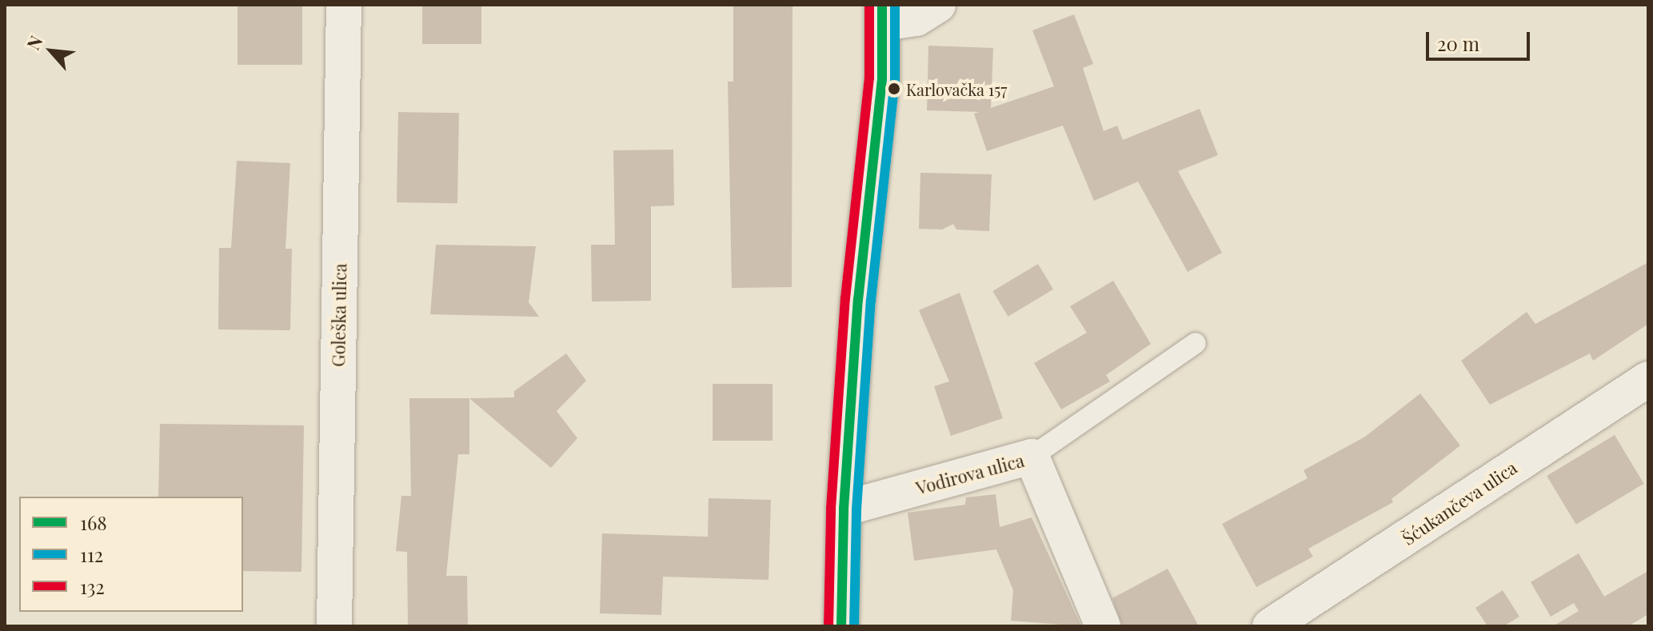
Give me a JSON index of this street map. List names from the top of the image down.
{
  "streets": {
    "street": ["Goleška ulica", "Vodirova ulica", "Šćukančeva ulica"]
  },
  "places": ["Karlovačka 157"],
  "lines": ["transit line 168", "transit line 112", "transit line 132"],
  "legend": ["168", "112", "132"],
  "scale_bar": "20 m",
  "north": "top left"
}
